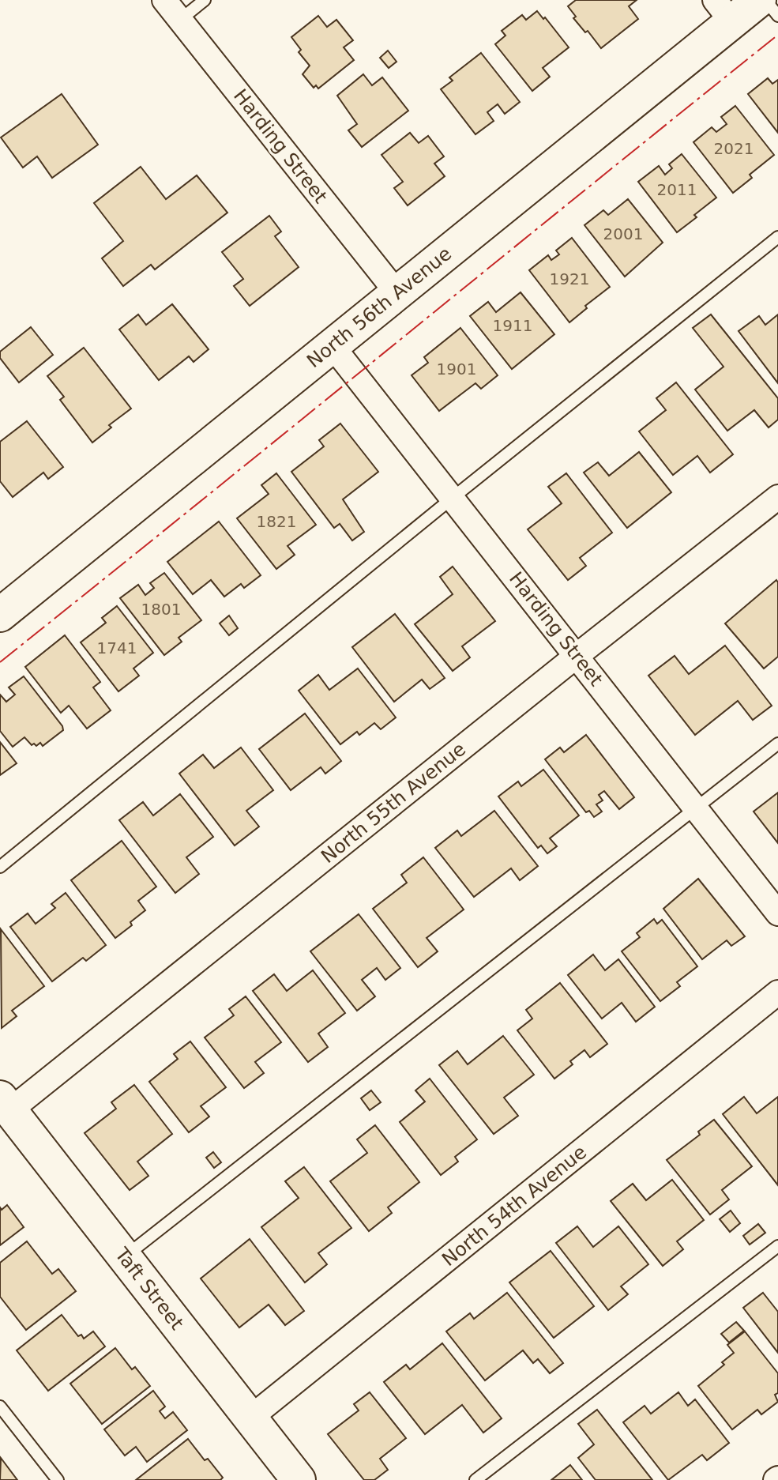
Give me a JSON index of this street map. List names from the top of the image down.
{
  "streets": {
    "street": [
      "Harding Street",
      "North 56th Avenue",
      "North 55th Avenue",
      "North 54th Avenue",
      "Taft Street"
    ]
  },
  "crossings": [
    ["Harding Street", "North 56th Avenue"],
    ["Harding Street", "North 55th Avenue"],
    ["North 55th Avenue", "Taft Street"],
    ["North 54th Avenue", "Taft Street"]
  ],
  "house_numbers": [
    "2021",
    "2011",
    "2001",
    "1921",
    "1911",
    "1901",
    "1821",
    "1801",
    "1741"
  ]
}
